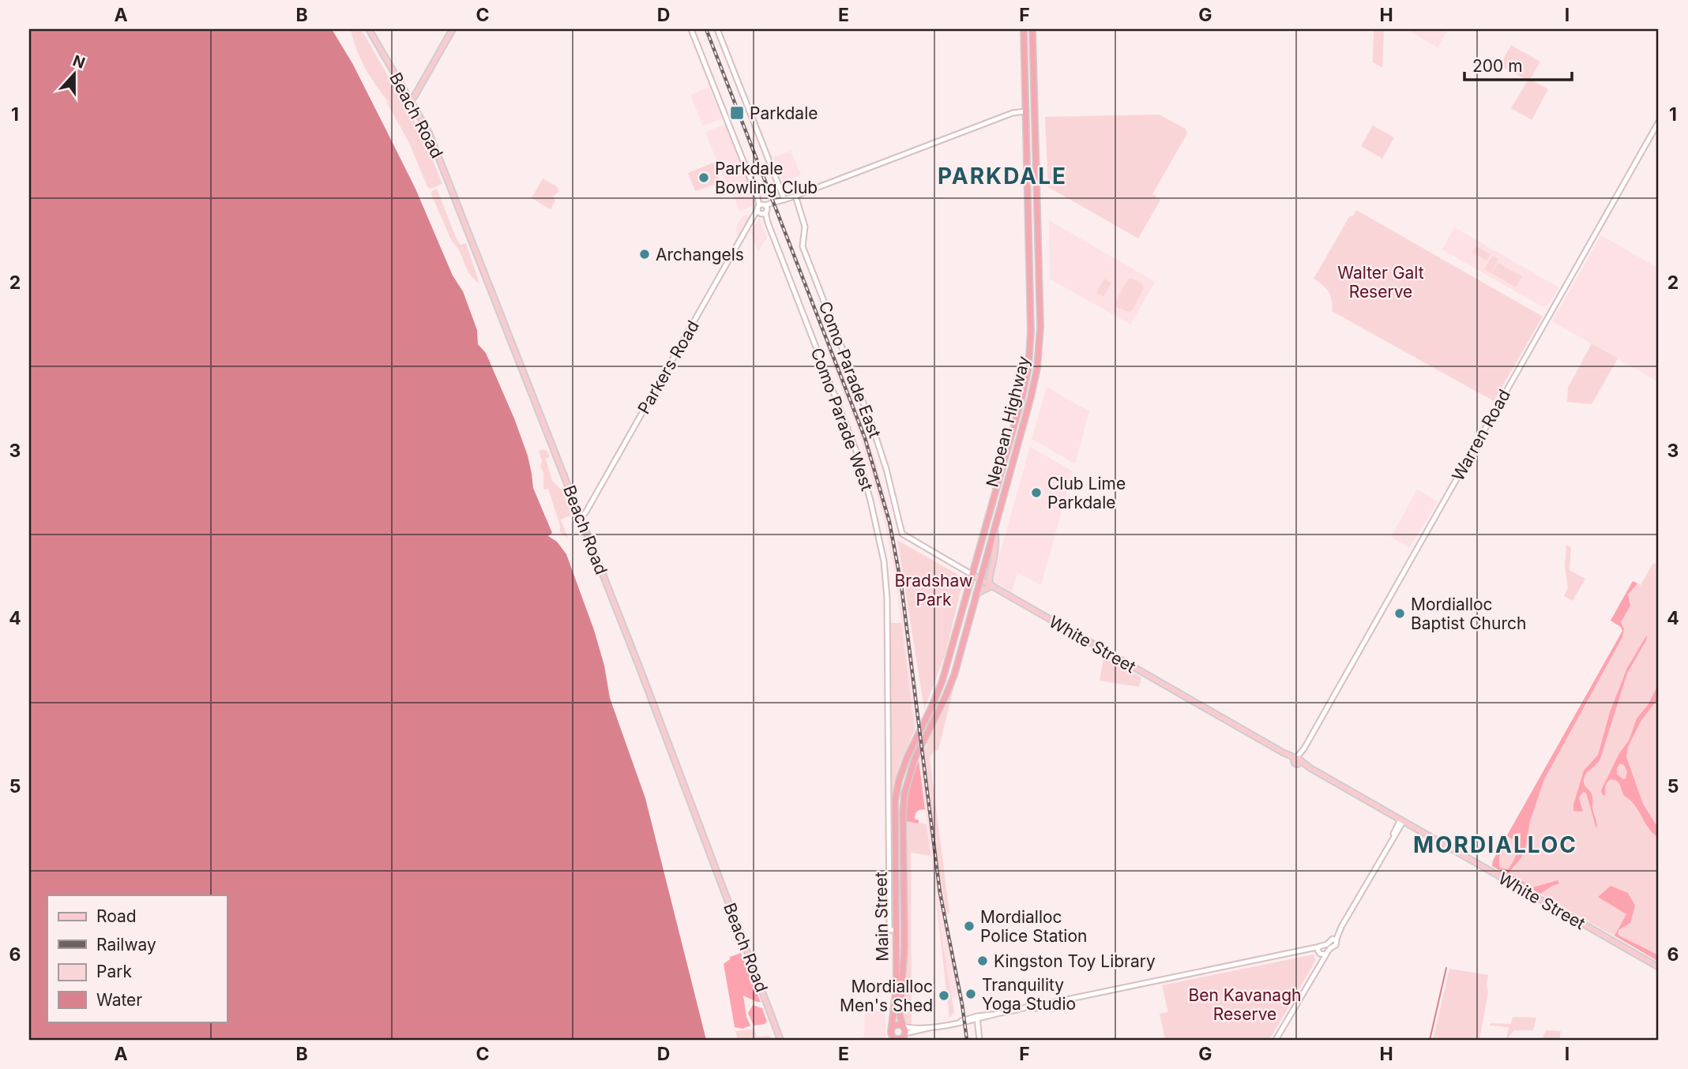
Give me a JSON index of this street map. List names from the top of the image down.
{
  "streets": {
    "highway": ["Nepean Highway", "Main Street"],
    "main road": ["Beach Road", "White Street"],
    "street": [
      "Parkers Road",
      "Como Parade East",
      "Como Parade West",
      "Warren Road"
    ]
  },
  "crossings": [
    ["Beach Road", "Parkers Road"],
    ["Parkers Road", "Como Parade East"],
    ["Parkers Road", "Como Parade West"],
    ["Parkers Road", "Nepean Highway"],
    ["Como Parade East", "White Street"],
    ["Como Parade West", "Main Street"],
    ["Nepean Highway", "White Street"],
    ["Nepean Highway", "Main Street"],
    ["Warren Road", "White Street"]
  ],
  "districts": ["PARKDALE", "MORDIALLOC"],
  "parks": ["Walter Galt Reserve", "Bradshaw Park", "Ben Kavanagh Reserve"],
  "places": {
    "transit": ["Parkdale"],
    "other": [
      "Parkdale Bowling Club",
      "Archangels",
      "Club Lime Parkdale",
      "Mordialloc Baptist Church",
      "Mordialloc Police Station",
      "Kingston Toy Library",
      "Tranquility Yoga Studio",
      "Mordialloc Men's Shed"
    ]
  },
  "legend": [
    "Road",
    "Railway",
    "Park",
    "Water"
  ],
  "scale_bar": "200 m",
  "north": "top",
  "grid": {
    "columns": [
      "A",
      "B",
      "C",
      "D",
      "E",
      "F",
      "G",
      "H",
      "I"
    ],
    "rows": [
      "1",
      "2",
      "3",
      "4",
      "5",
      "6"
    ]
  }
}
